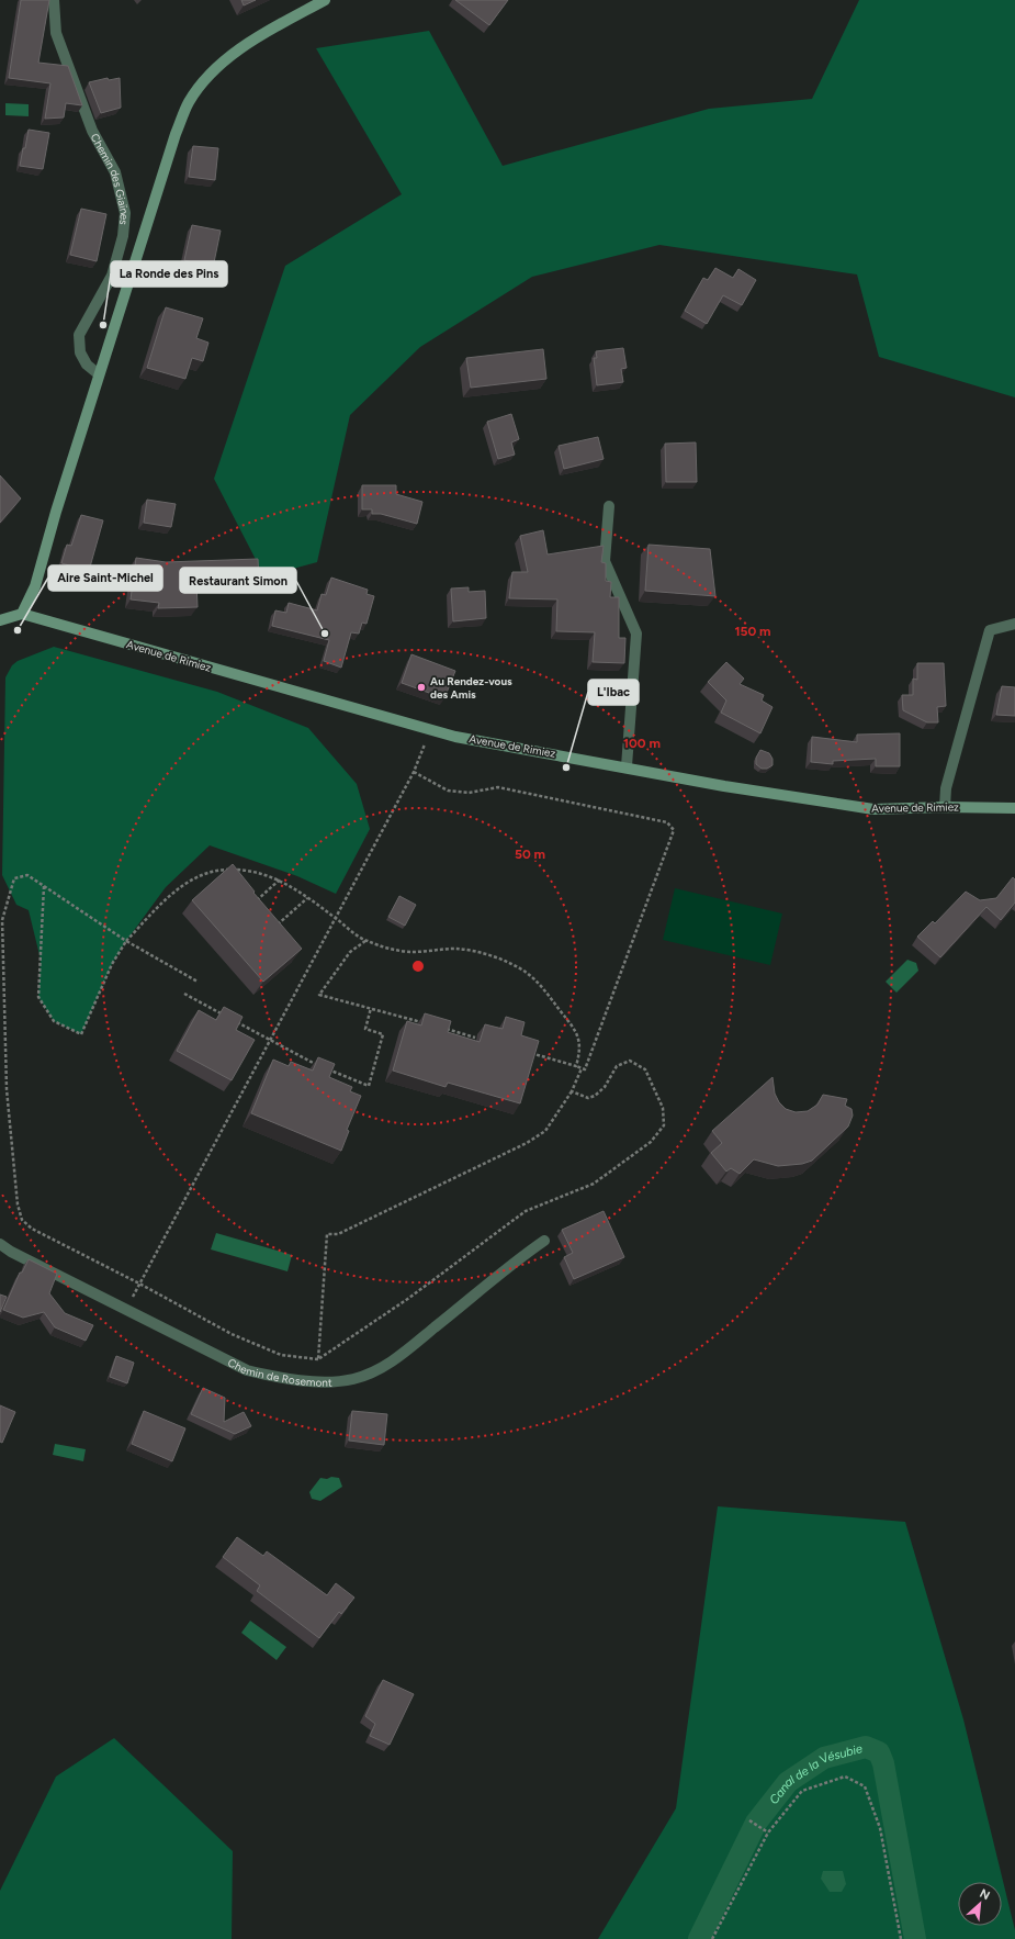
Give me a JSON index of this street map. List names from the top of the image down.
{
  "streets": {
    "street": ["Chemin des Giaïnes", "Avenue de Rimiez", "Chemin de Rosemont"]
  },
  "water": ["Canal de la Vésubie"],
  "places": [
    "La Ronde des Pins",
    "Aire Saint-Michel",
    "Restaurant Simon",
    "Au Rendez-vous des Amis",
    "L'Ibac"
  ],
  "north": "top right",
  "rings": ["150 m", "100 m", "50 m"]
}
